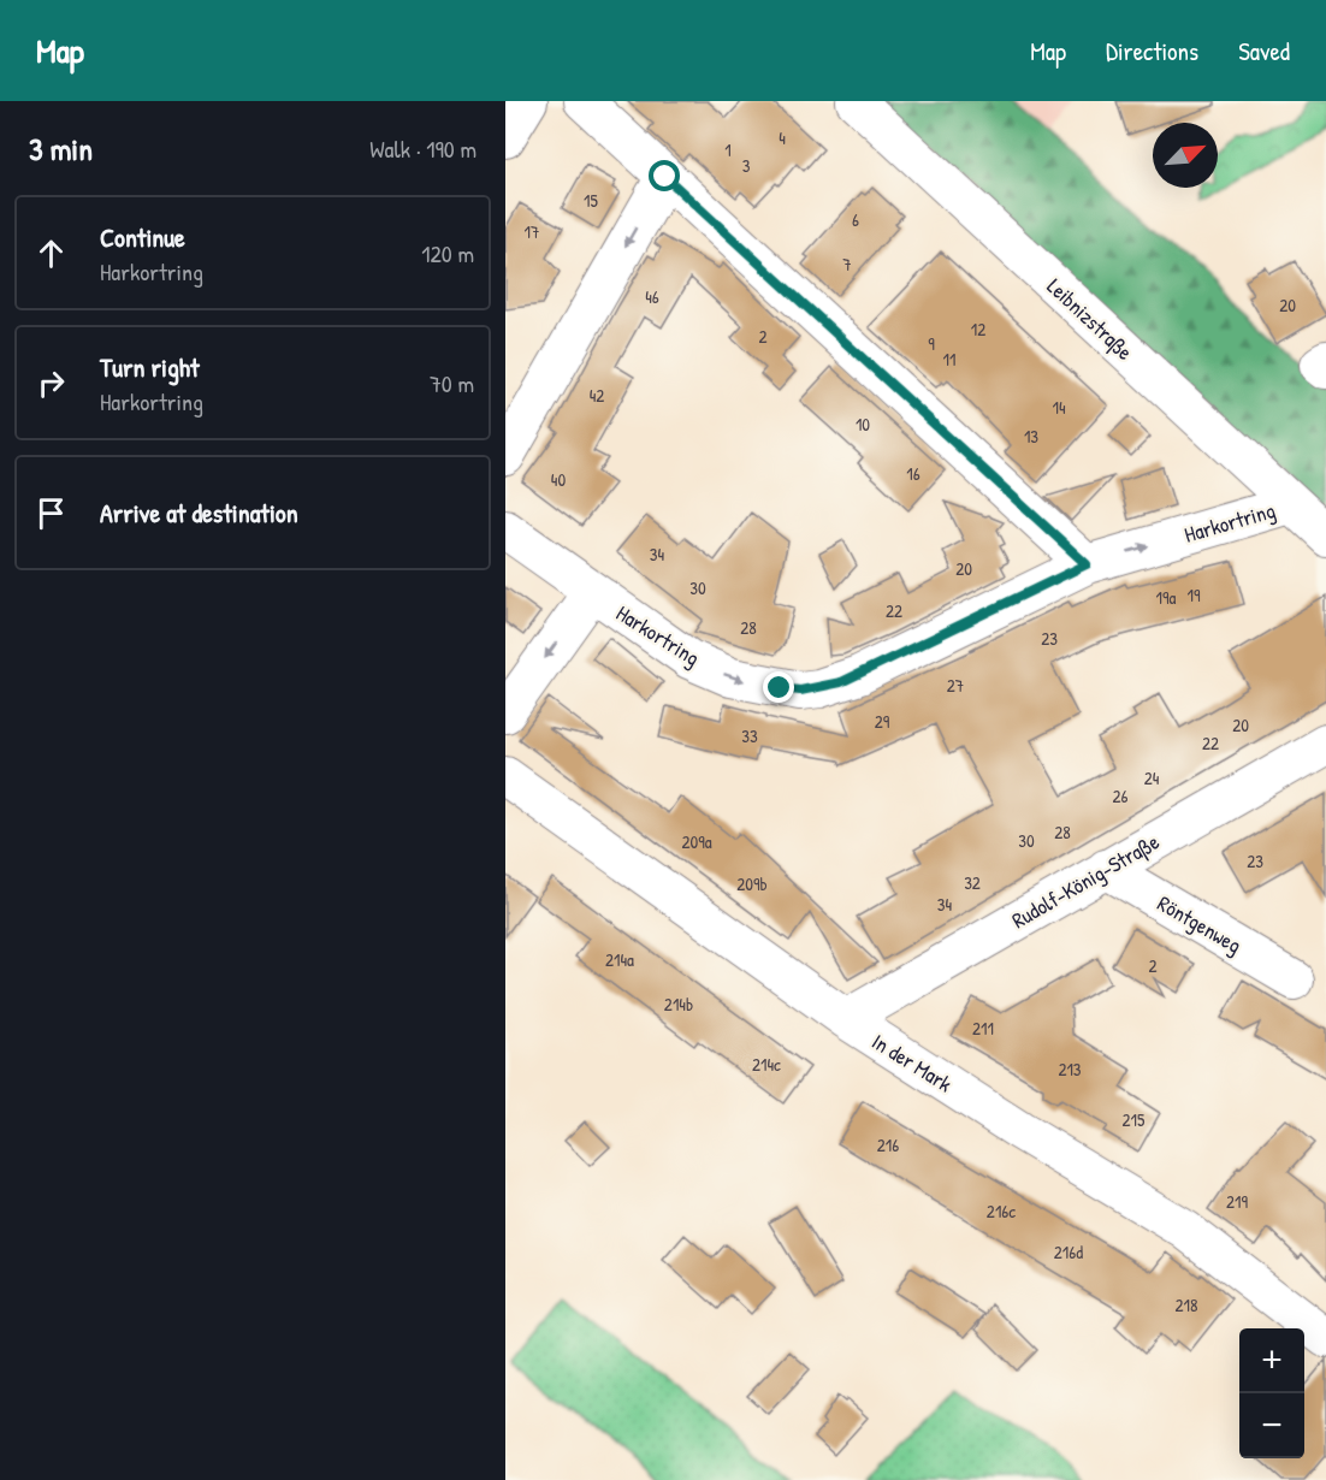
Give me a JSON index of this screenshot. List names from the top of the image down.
{
  "streets": {
    "street": [
      "Leibnizstraße",
      "Harkortring",
      "Rudolf-König-Straße",
      "Röntgenweg",
      "In der Mark"
    ]
  },
  "crossings": [
    ["Leibnizstraße", "Harkortring"],
    ["Rudolf-König-Straße", "Röntgenweg"],
    ["Rudolf-König-Straße", "In der Mark"]
  ],
  "house_numbers": [
    "4",
    "1",
    "3",
    "15",
    "6",
    "17",
    "7",
    "46",
    "20",
    "12",
    "2",
    "9",
    "11",
    "42",
    "14",
    "10",
    "13",
    "16",
    "40",
    "34",
    "20",
    "30",
    "19",
    "19a",
    "22",
    "28",
    "23",
    "27",
    "29",
    "20",
    "33",
    "22",
    "24",
    "26",
    "28",
    "30",
    "209a",
    "23",
    "32",
    "209b",
    "34",
    "214a",
    "2",
    "214b",
    "211",
    "214c",
    "213",
    "215",
    "216",
    "219",
    "216c",
    "216d",
    "218"
  ],
  "north": "top right",
  "page": {
    "header": "Map",
    "nav": ["Map", "Directions", "Saved"],
    "heading": ["3 min", "Walk · 190 m"],
    "list": [
      ["Continue", "Harkortring", "120 m"],
      ["Turn right", "Harkortring", "70 m"],
      "Arrive at destination"
    ],
    "map_buttons": ["+", "−"]
  }
}
